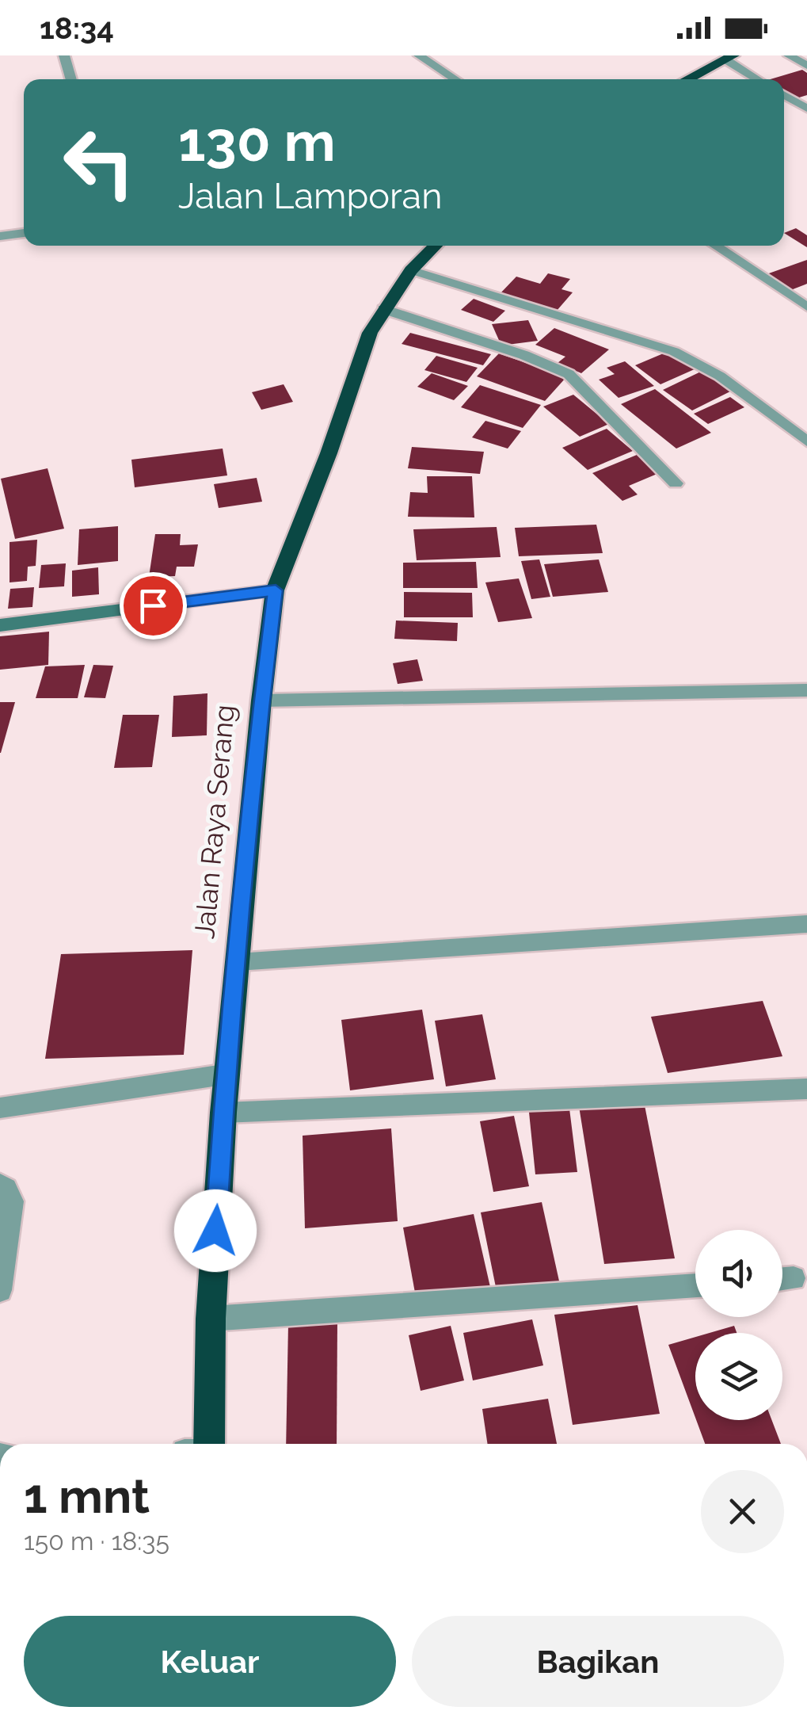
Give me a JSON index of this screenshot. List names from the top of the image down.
{
  "streets": {
    "highway": ["Jalan Raya Serang"]
  },
  "page": {
    "status": "18:34",
    "turn": ["130 m", "Jalan Lamporan"],
    "heading": ["1 mnt", "150 m · 18:35"],
    "buttons": ["Keluar", "Bagikan"]
  }
}
